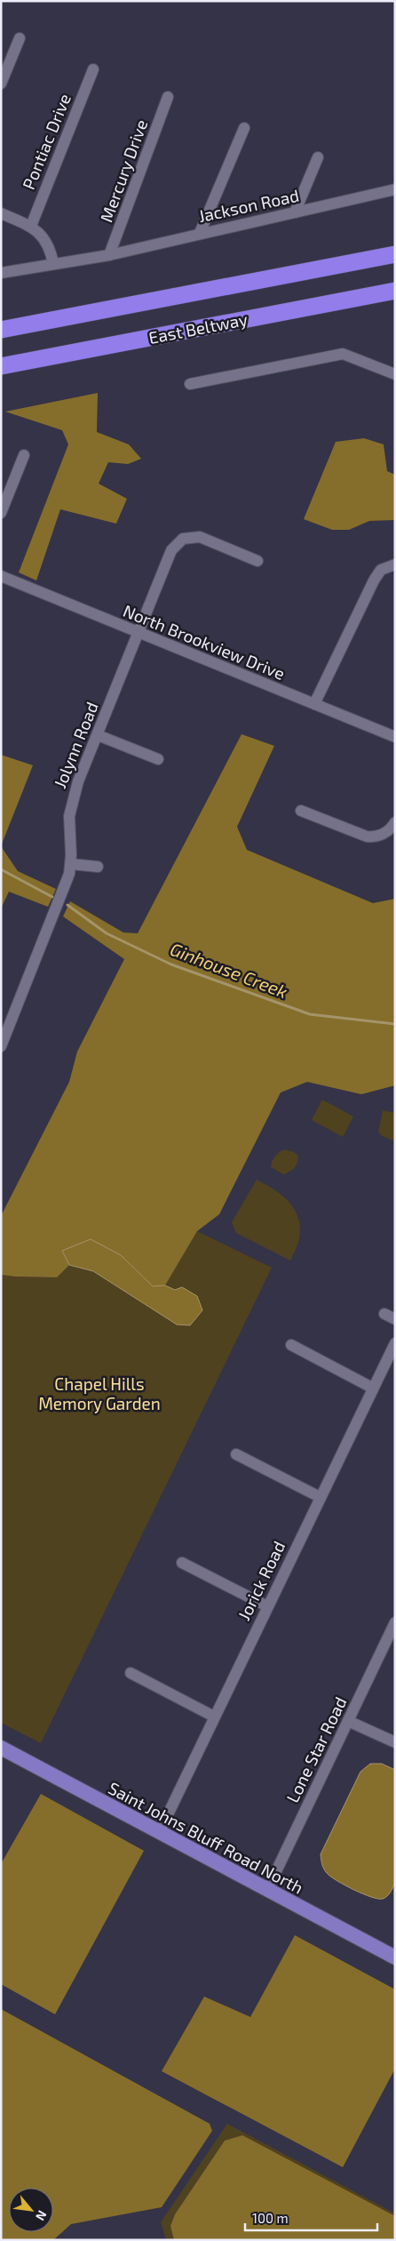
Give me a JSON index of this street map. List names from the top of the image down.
{
  "streets": {
    "highway": ["East Beltway"],
    "main road": ["Saint Johns Bluff Road North"],
    "street": [
      "Pontiac Drive",
      "Mercury Drive",
      "Jackson Road",
      "North Brookview Drive",
      "Jolynn Road",
      "Jorick Road",
      "Lone Star Road"
    ]
  },
  "crossings": [
    ["Mercury Drive", "Jackson Road"],
    ["North Brookview Drive", "Jolynn Road"],
    ["Jorick Road", "Saint Johns Bluff Road North"],
    ["Lone Star Road", "Saint Johns Bluff Road North"]
  ],
  "water": ["Ginhouse Creek"],
  "parks": ["Chapel Hills Memory Garden"],
  "scale_bar": "100 m",
  "north": "bottom right"
}
